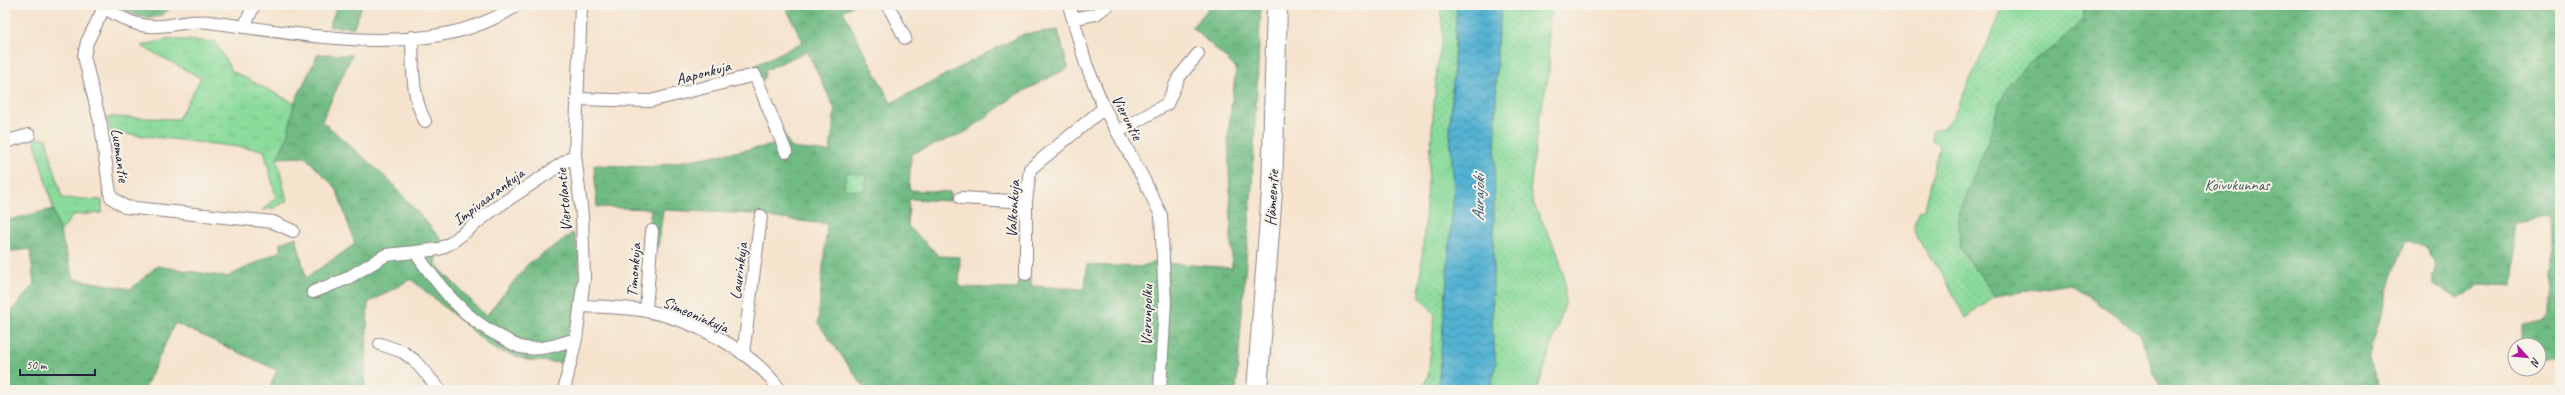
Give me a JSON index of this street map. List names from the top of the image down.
{
  "streets": {
    "highway": ["Hämeentie"],
    "street": [
      "Aaponkuja",
      "Vieruntie",
      "Luomantie",
      "Impivaarankuja",
      "Viertolantie",
      "Valkonkuja",
      "Timonkuja",
      "Laurinkuja",
      "Simeoninkuja",
      "Vierunpolku"
    ]
  },
  "crossings": [
    ["Aaponkuja", "Viertolantie"],
    ["Vieruntie", "Valkonkuja"],
    ["Vieruntie", "Vierunpolku"],
    ["Impivaarankuja", "Viertolantie"],
    ["Viertolantie", "Simeoninkuja"],
    ["Timonkuja", "Simeoninkuja"],
    ["Laurinkuja", "Simeoninkuja"]
  ],
  "water": ["Aurajoki"],
  "parks": ["Koivukunnas"],
  "scale_bar": "50 m",
  "north": "bottom right"
}
